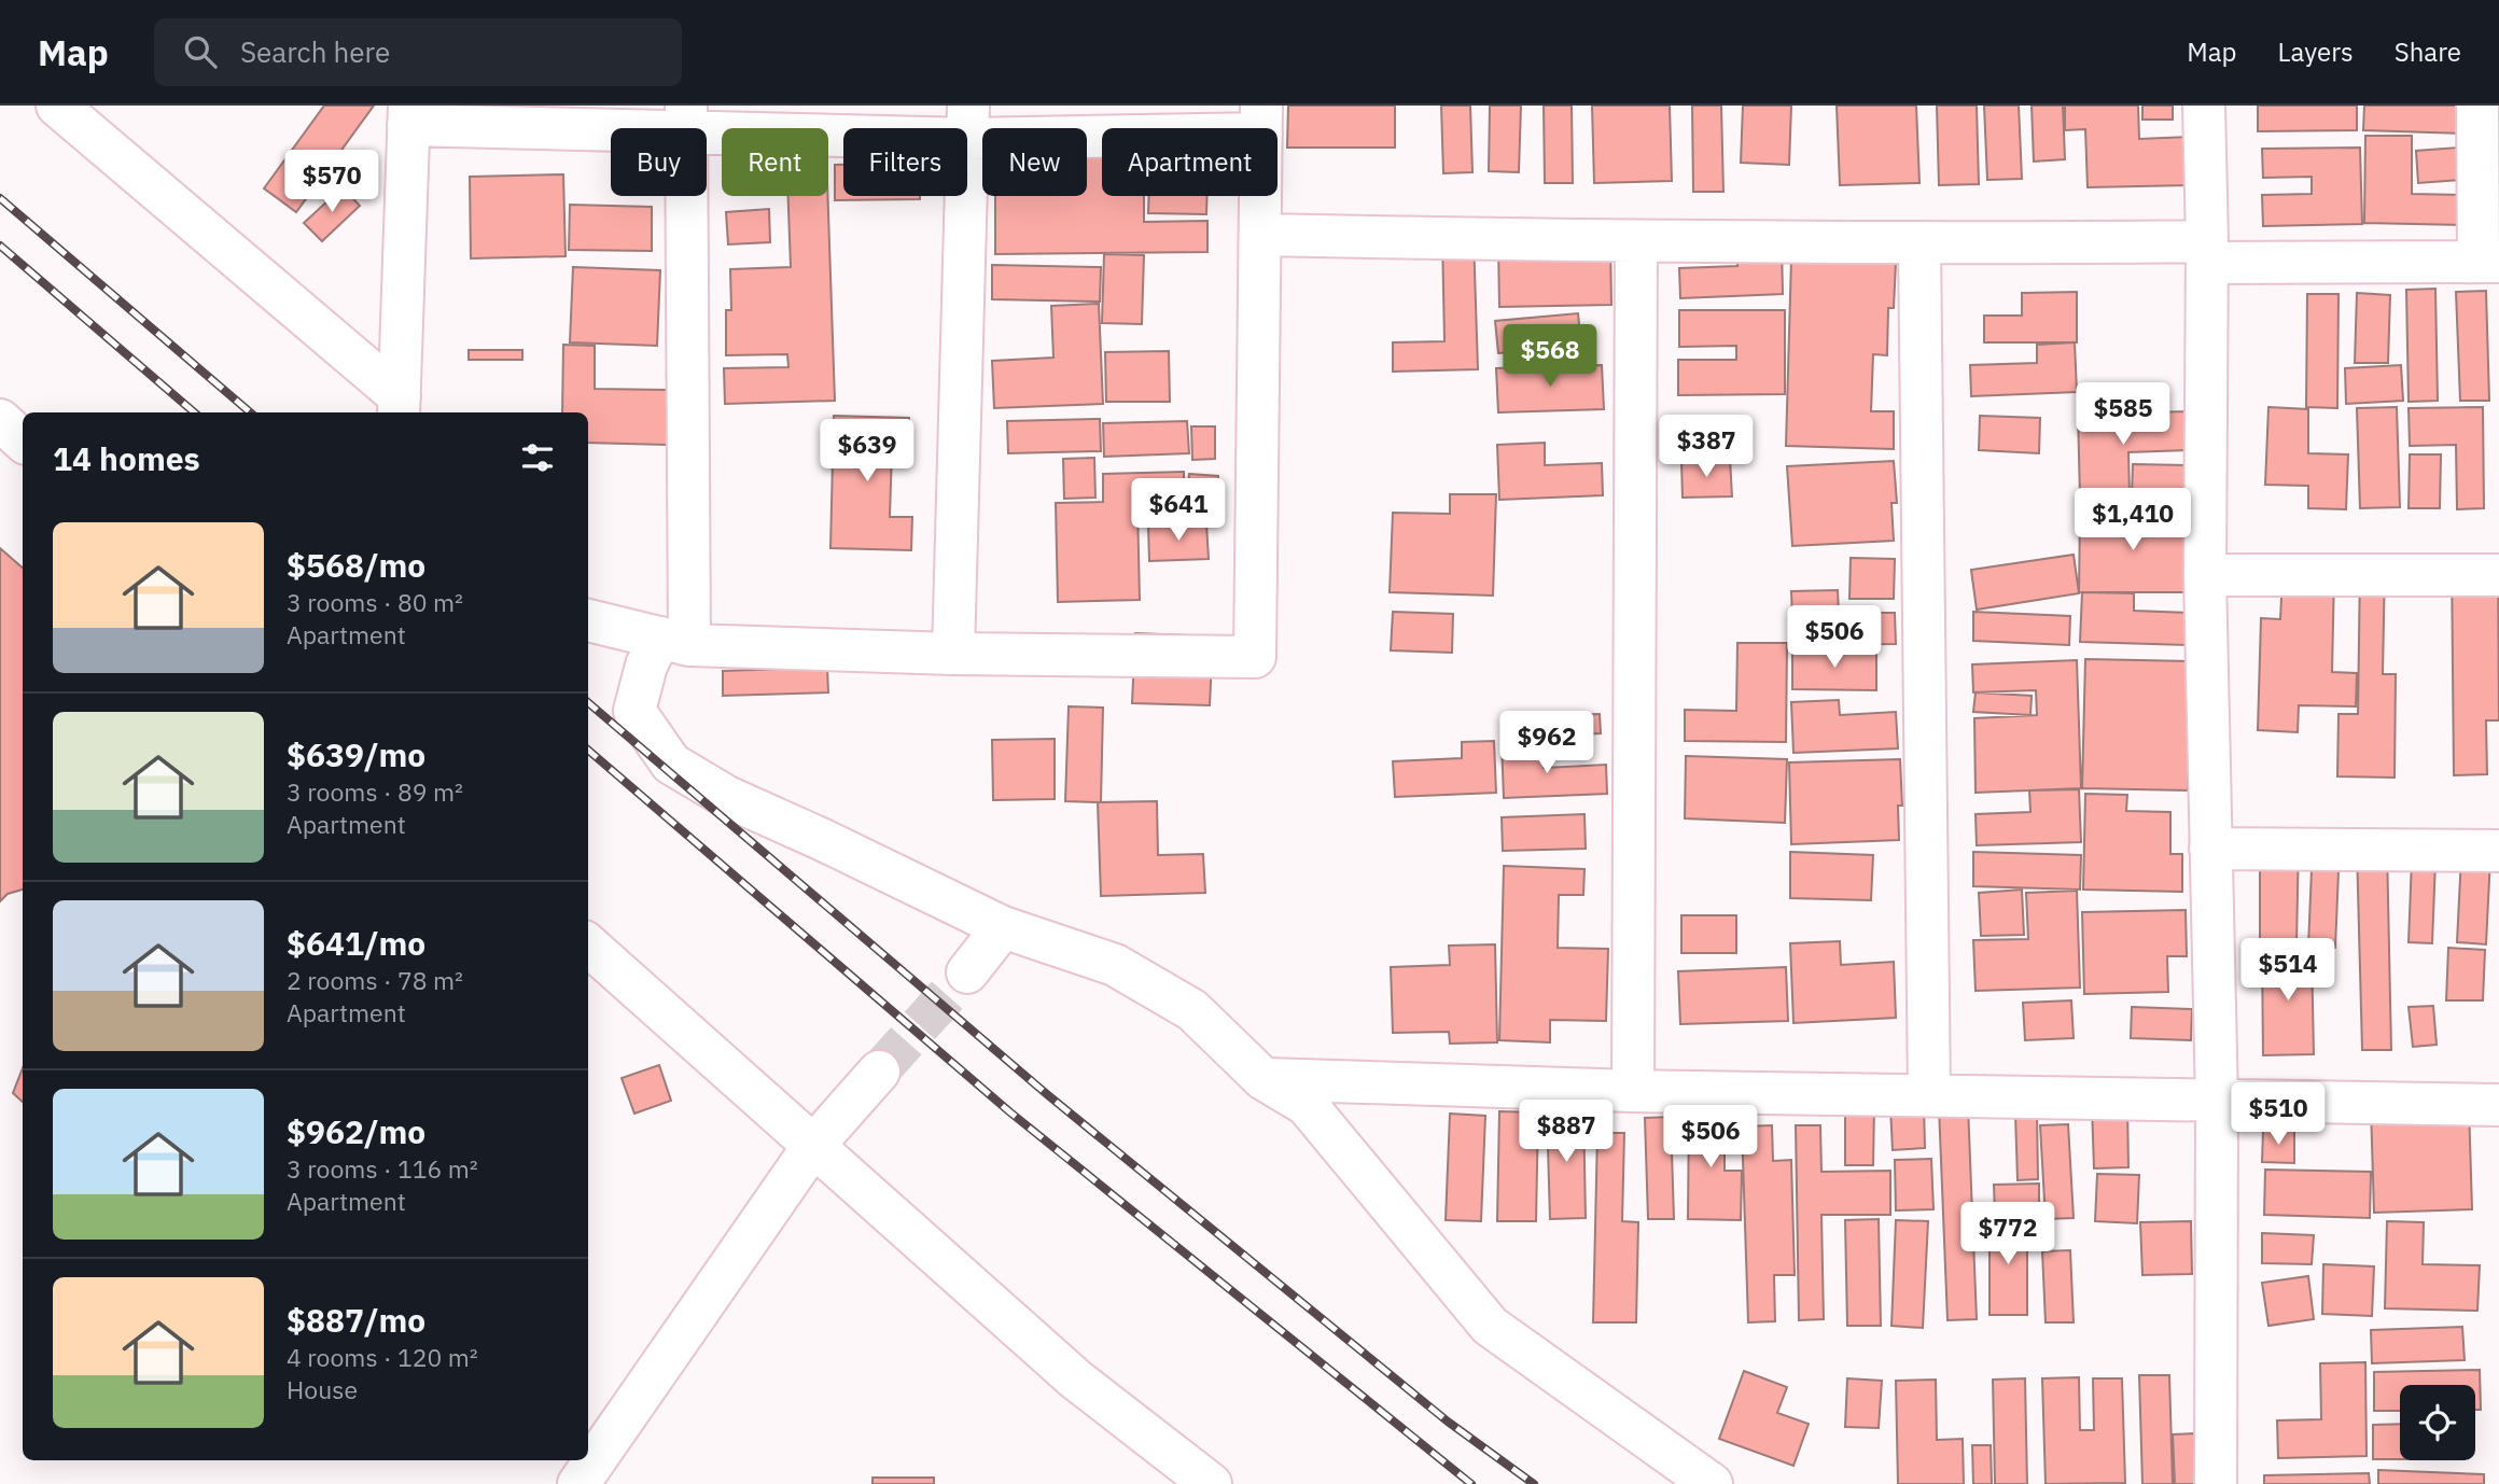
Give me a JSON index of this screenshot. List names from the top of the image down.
{
  "page": {
    "header": "Map",
    "search": "Search here",
    "nav": ["Map", "Layers", "Share"],
    "chip": [
      "Buy",
      "Rent",
      "Filters",
      "New",
      "Apartment"
    ],
    "price": [
      "$570",
      "$568",
      "$585",
      "$387",
      "$639",
      "$641",
      "$1,410",
      "$506",
      "$962",
      "$514",
      "$510",
      "$887",
      "$506",
      "$772"
    ],
    "heading": "14 homes",
    "list": [
      {
        "name": "$568/mo",
        "note": "3 rooms · 80 m² · Apartment"
      },
      {
        "name": "$639/mo",
        "note": "3 rooms · 89 m² · Apartment"
      },
      {
        "name": "$641/mo",
        "note": "2 rooms · 78 m² · Apartment"
      },
      {
        "name": "$962/mo",
        "note": "3 rooms · 116 m² · Apartment"
      },
      {
        "name": "$887/mo",
        "note": "4 rooms · 120 m² · House"
      }
    ]
  }
}
